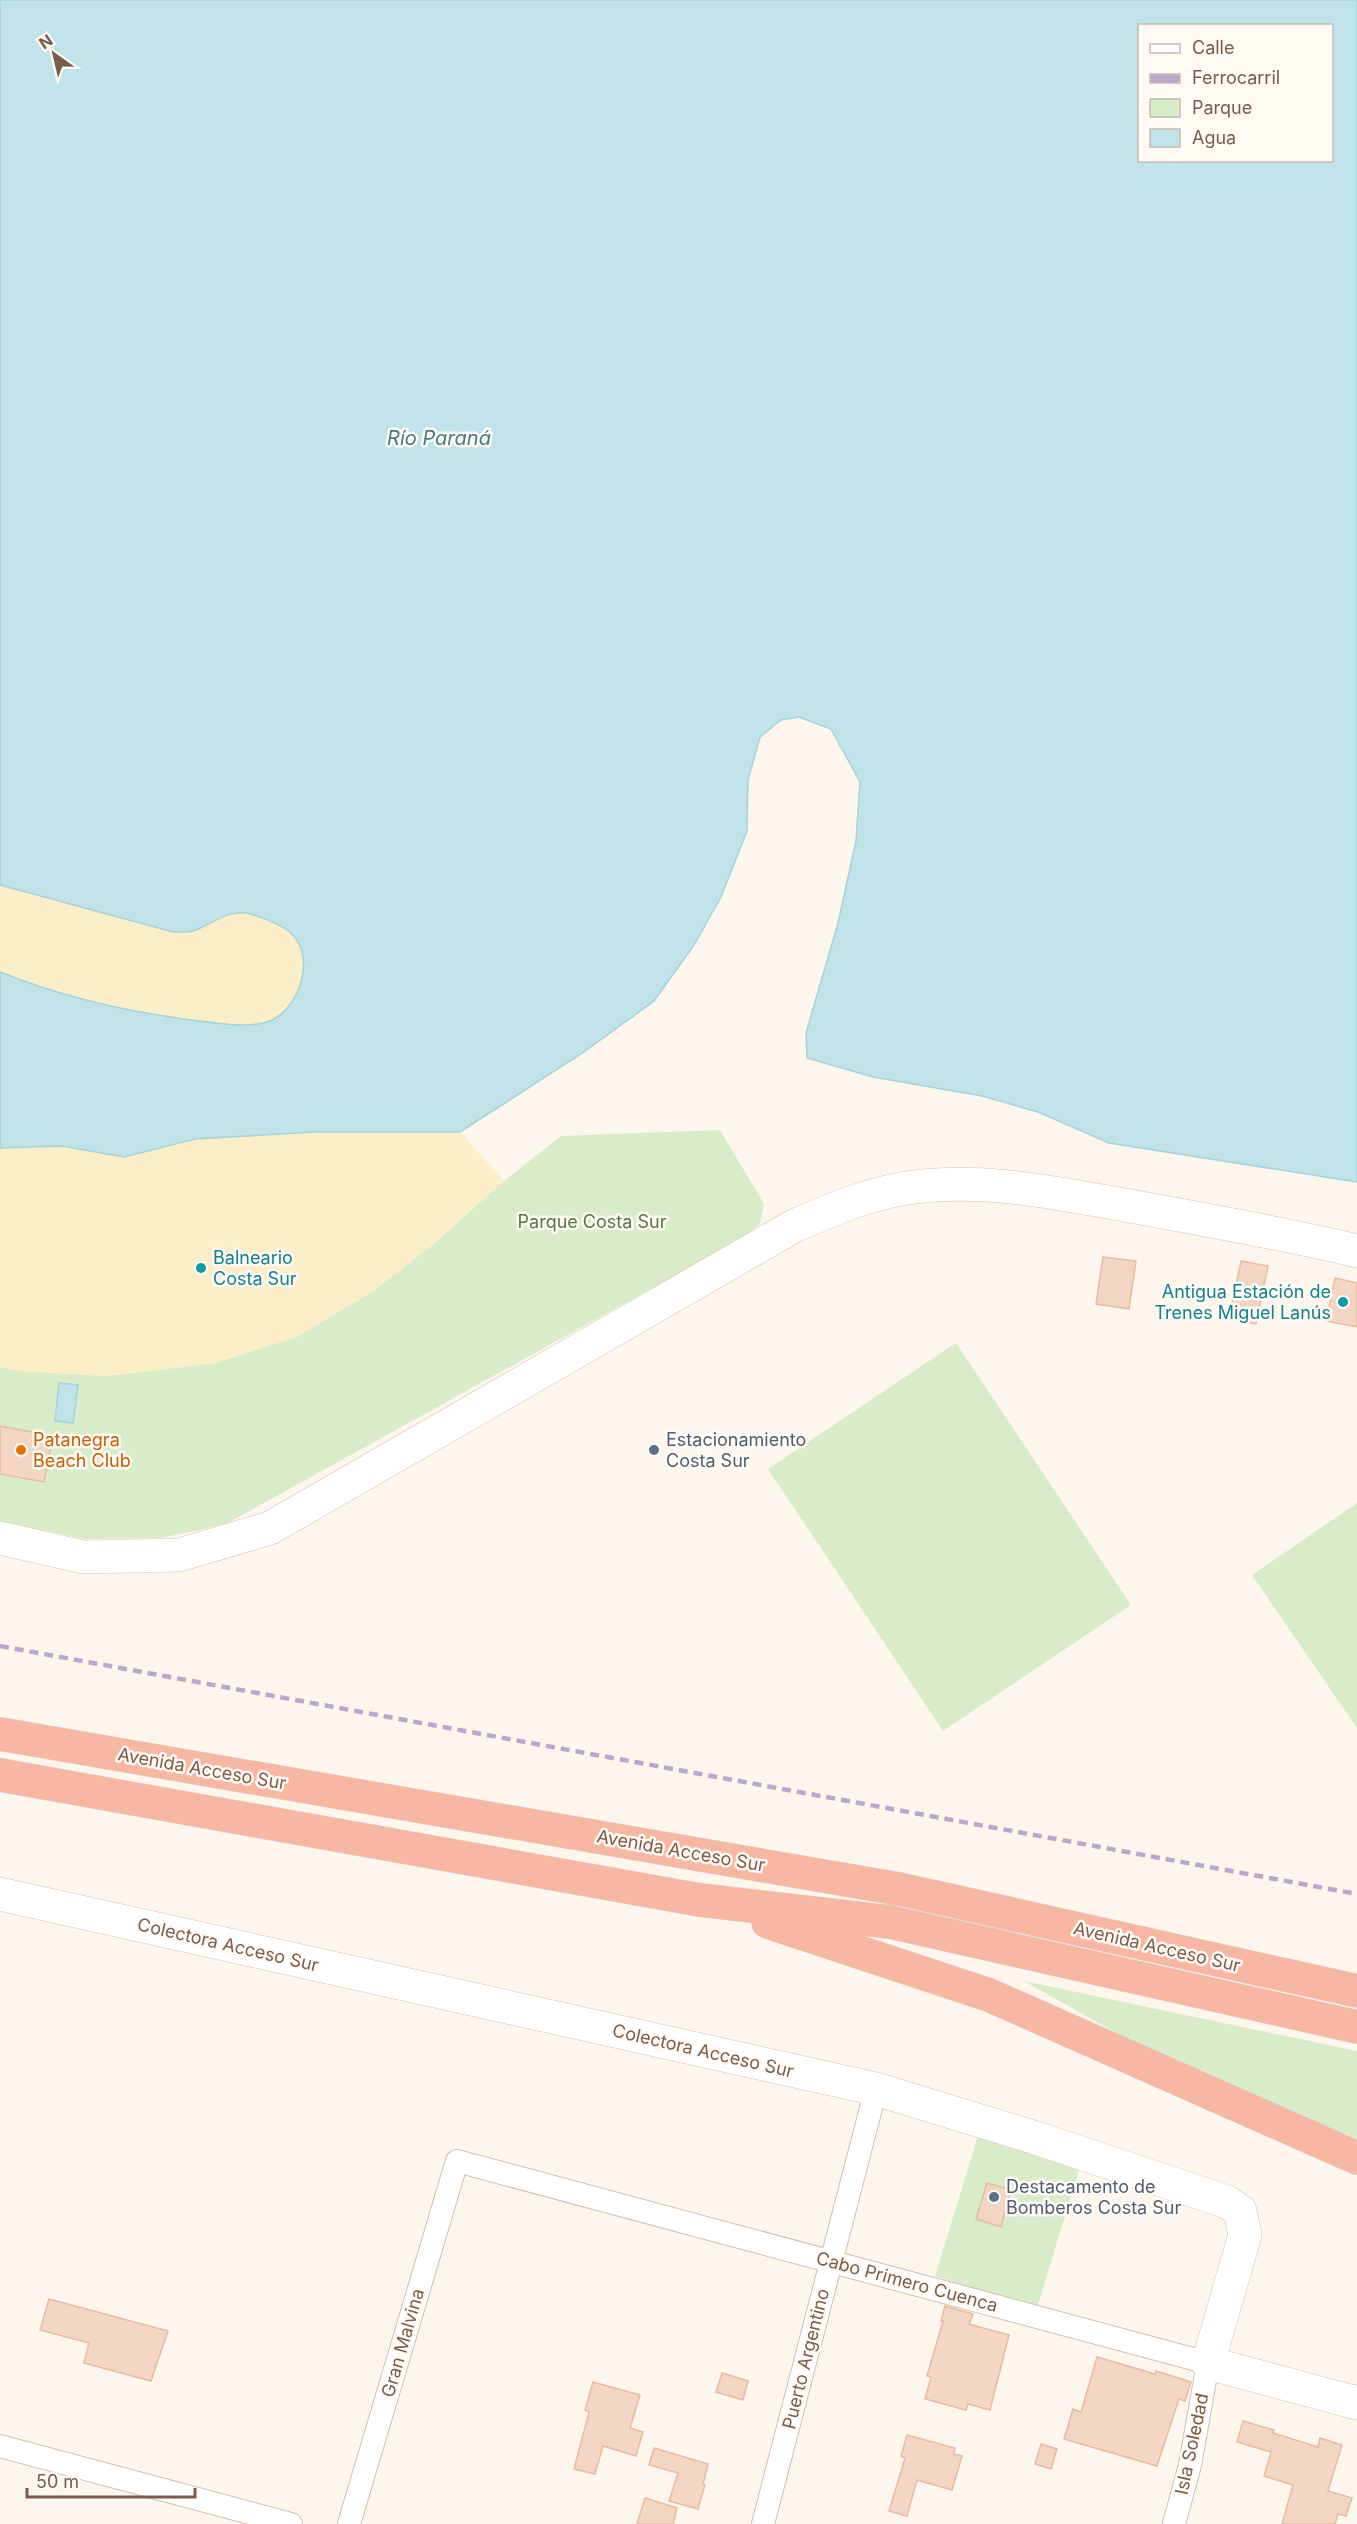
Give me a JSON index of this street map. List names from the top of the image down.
{
  "streets": {
    "highway": ["Avenida Acceso Sur"],
    "main road": ["Colectora Acceso Sur", "Cabo Primero Cuenca"],
    "street": ["Gran Malvina", "Puerto Argentino", "Isla Soledad"]
  },
  "crossings": [
    ["Colectora Acceso Sur", "Cabo Primero Cuenca"],
    ["Colectora Acceso Sur", "Puerto Argentino"],
    ["Colectora Acceso Sur", "Isla Soledad"],
    ["Cabo Primero Cuenca", "Gran Malvina"],
    ["Cabo Primero Cuenca", "Puerto Argentino"],
    ["Cabo Primero Cuenca", "Isla Soledad"]
  ],
  "water": ["Río Paraná"],
  "parks": ["Parque Costa Sur"],
  "places": [
    "Balneario Costa Sur",
    "Antigua Estación de Trenes Miguel Lanús",
    "Patanegra Beach Club",
    "Estacionamiento Costa Sur",
    "Destacamento de Bomberos Costa Sur"
  ],
  "legend": [
    "Calle",
    "Ferrocarril",
    "Parque",
    "Agua"
  ],
  "scale_bar": "50 m",
  "north": "top left"
}
